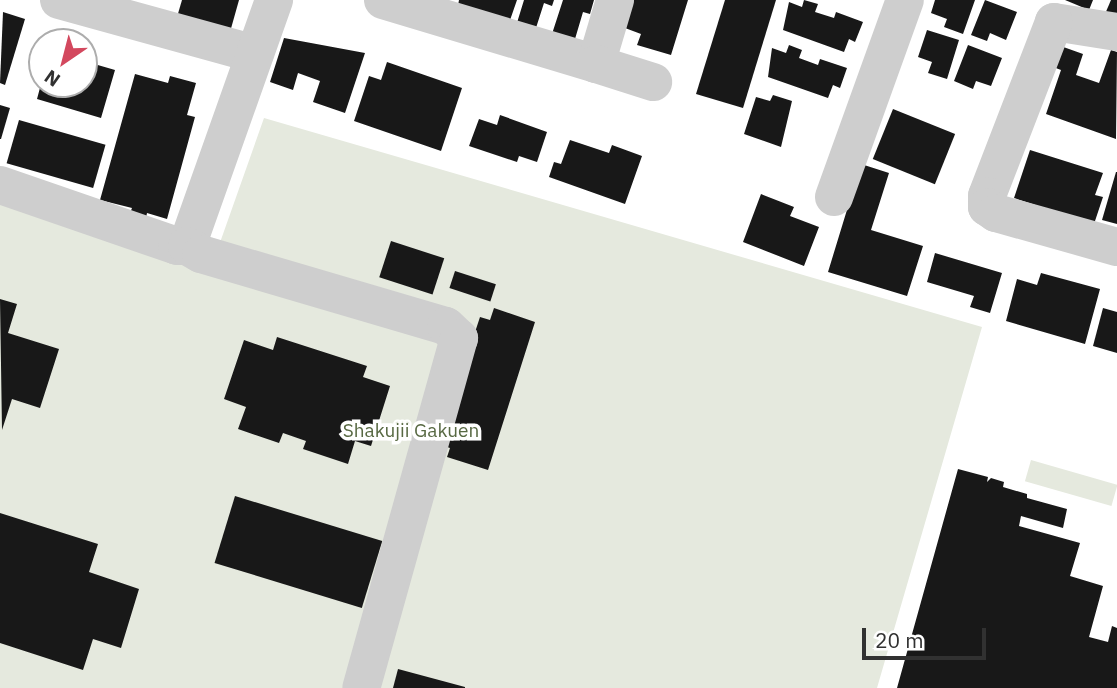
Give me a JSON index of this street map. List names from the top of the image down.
{
  "parks": ["Shakujii Gakuen"],
  "scale_bar": "20 m",
  "north": "bottom left"
}
